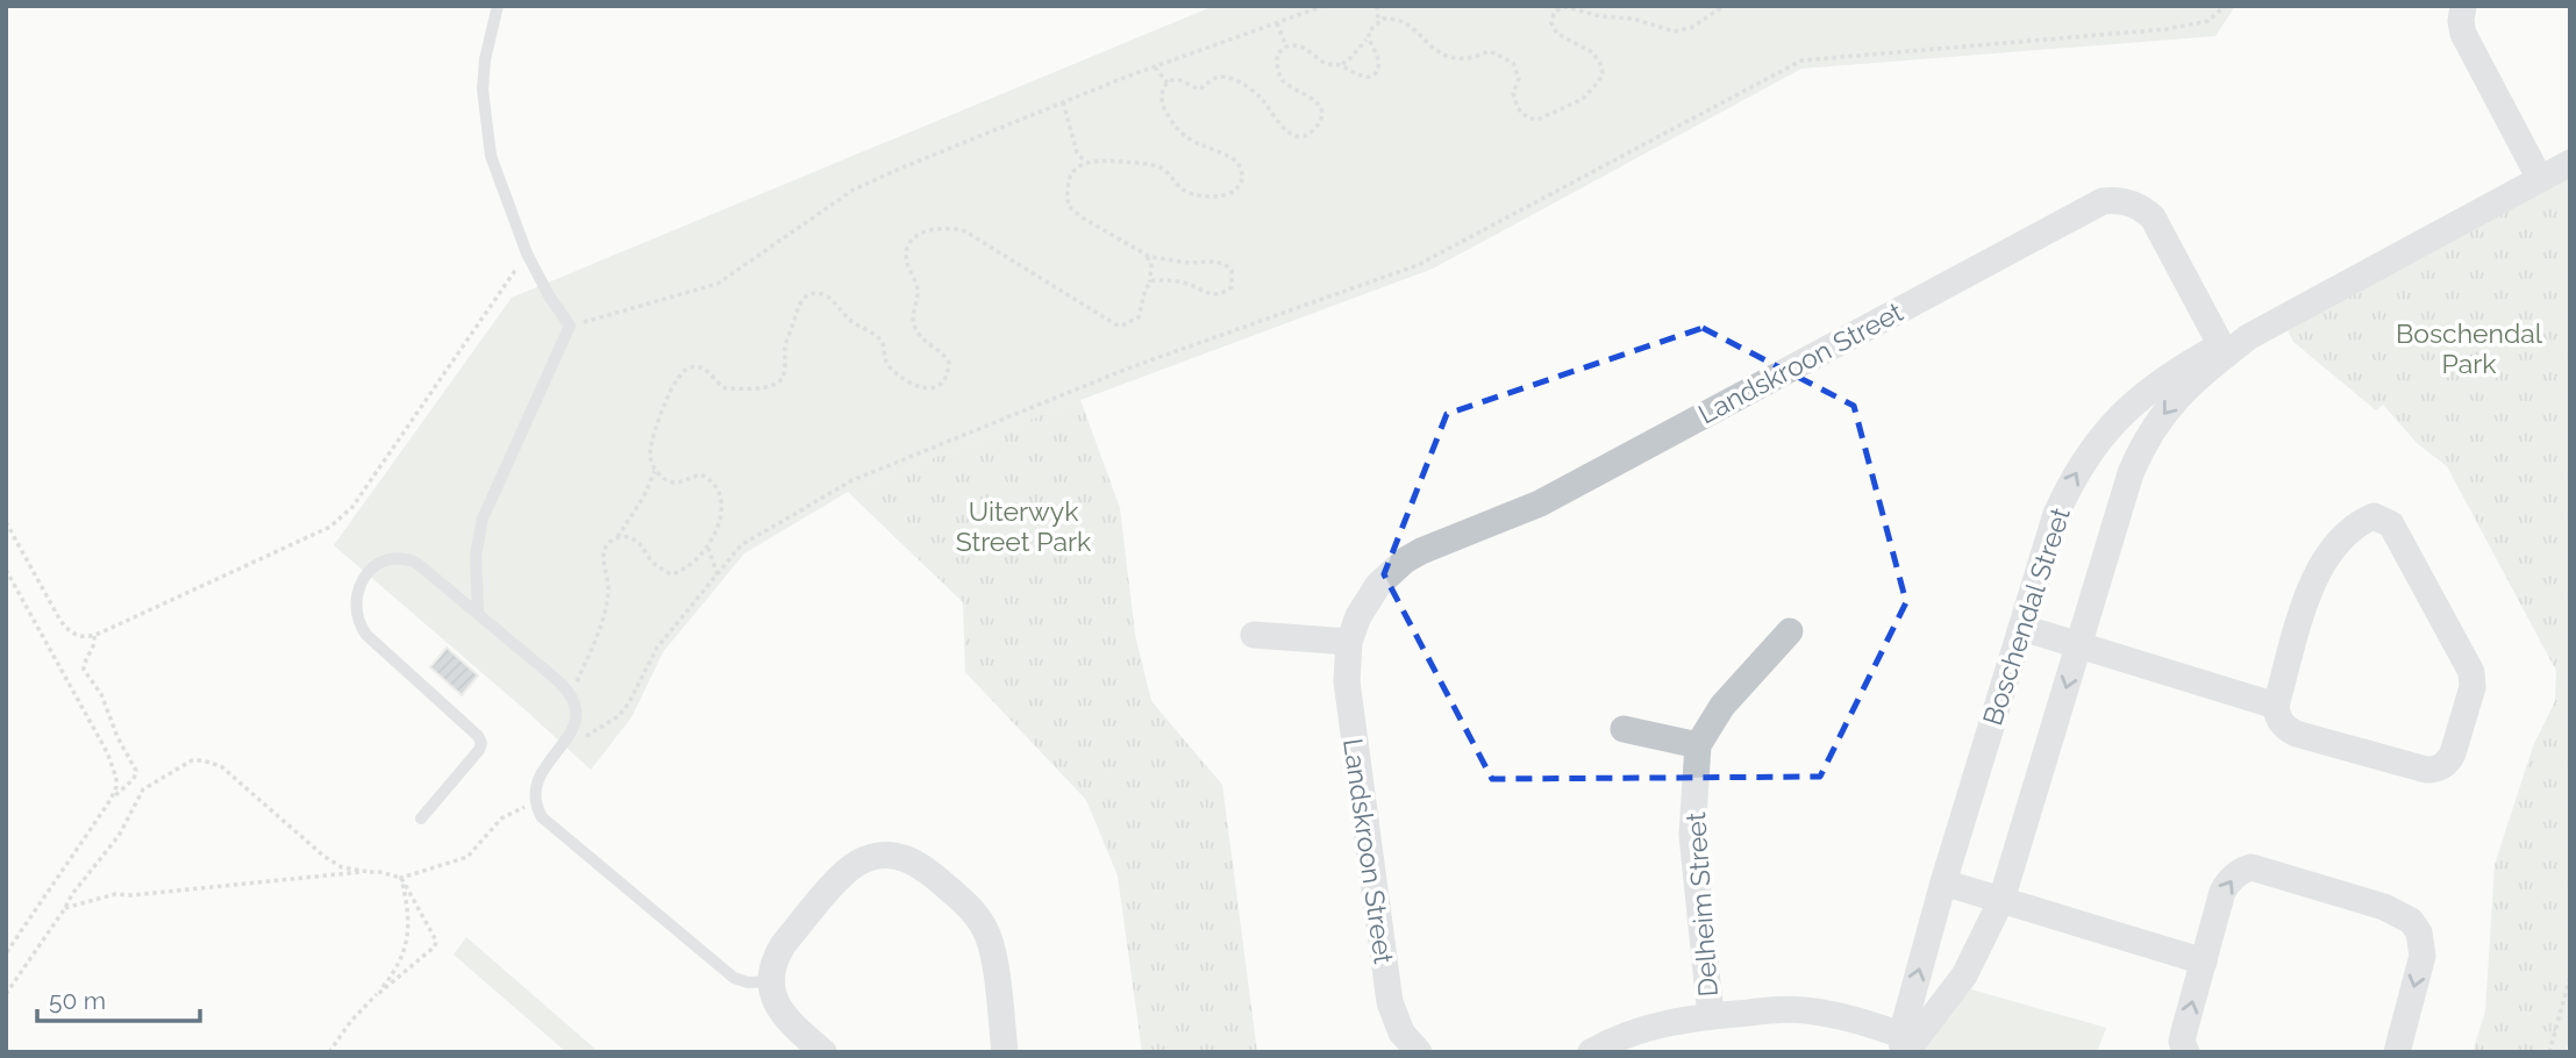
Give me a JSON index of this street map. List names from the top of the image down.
{
  "streets": {
    "street": ["Landskroon Street", "Boschendal Street", "Delheim Street"]
  },
  "crossings": [
    ["Landskroon Street", "Boschendal Street"]
  ],
  "parks": ["Boschendal Park", "Uiterwyk Street Park"],
  "scale_bar": "50 m"
}
